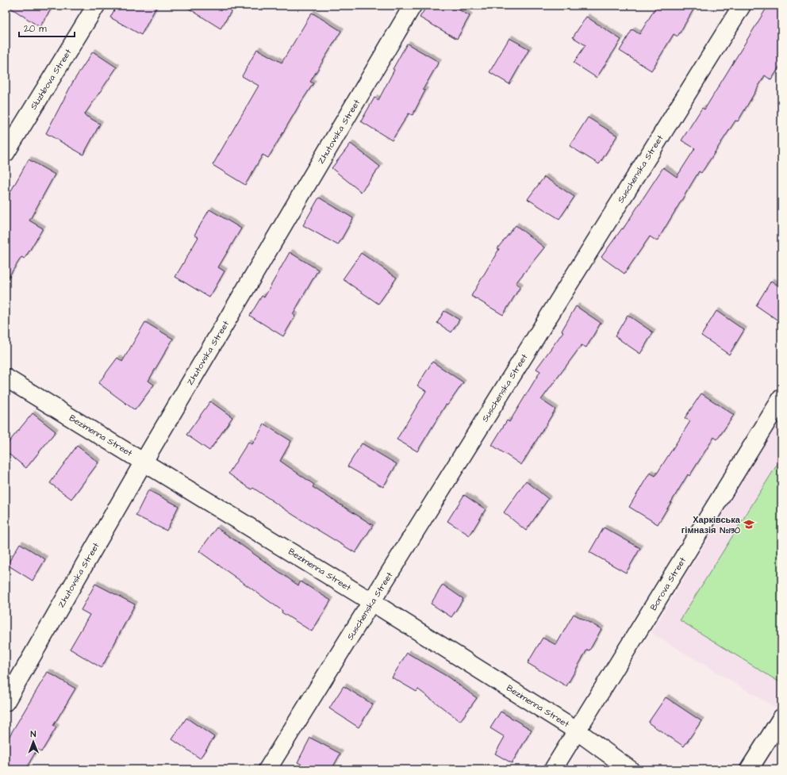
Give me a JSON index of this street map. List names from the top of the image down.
{
  "streets": {
    "street": [
      "Sluzhbova Street",
      "Zhutovska Street",
      "Suschenska Street",
      "Bezimenna Street",
      "Borova Street"
    ]
  },
  "crossings": [
    ["Zhutovska Street", "Bezimenna Street"],
    ["Suschenska Street", "Bezimenna Street"],
    ["Bezimenna Street", "Borova Street"]
  ],
  "places": {
    "school or university": ["Харківська гімназія №130"]
  },
  "scale_bar": "20 m",
  "north": "top"
}
